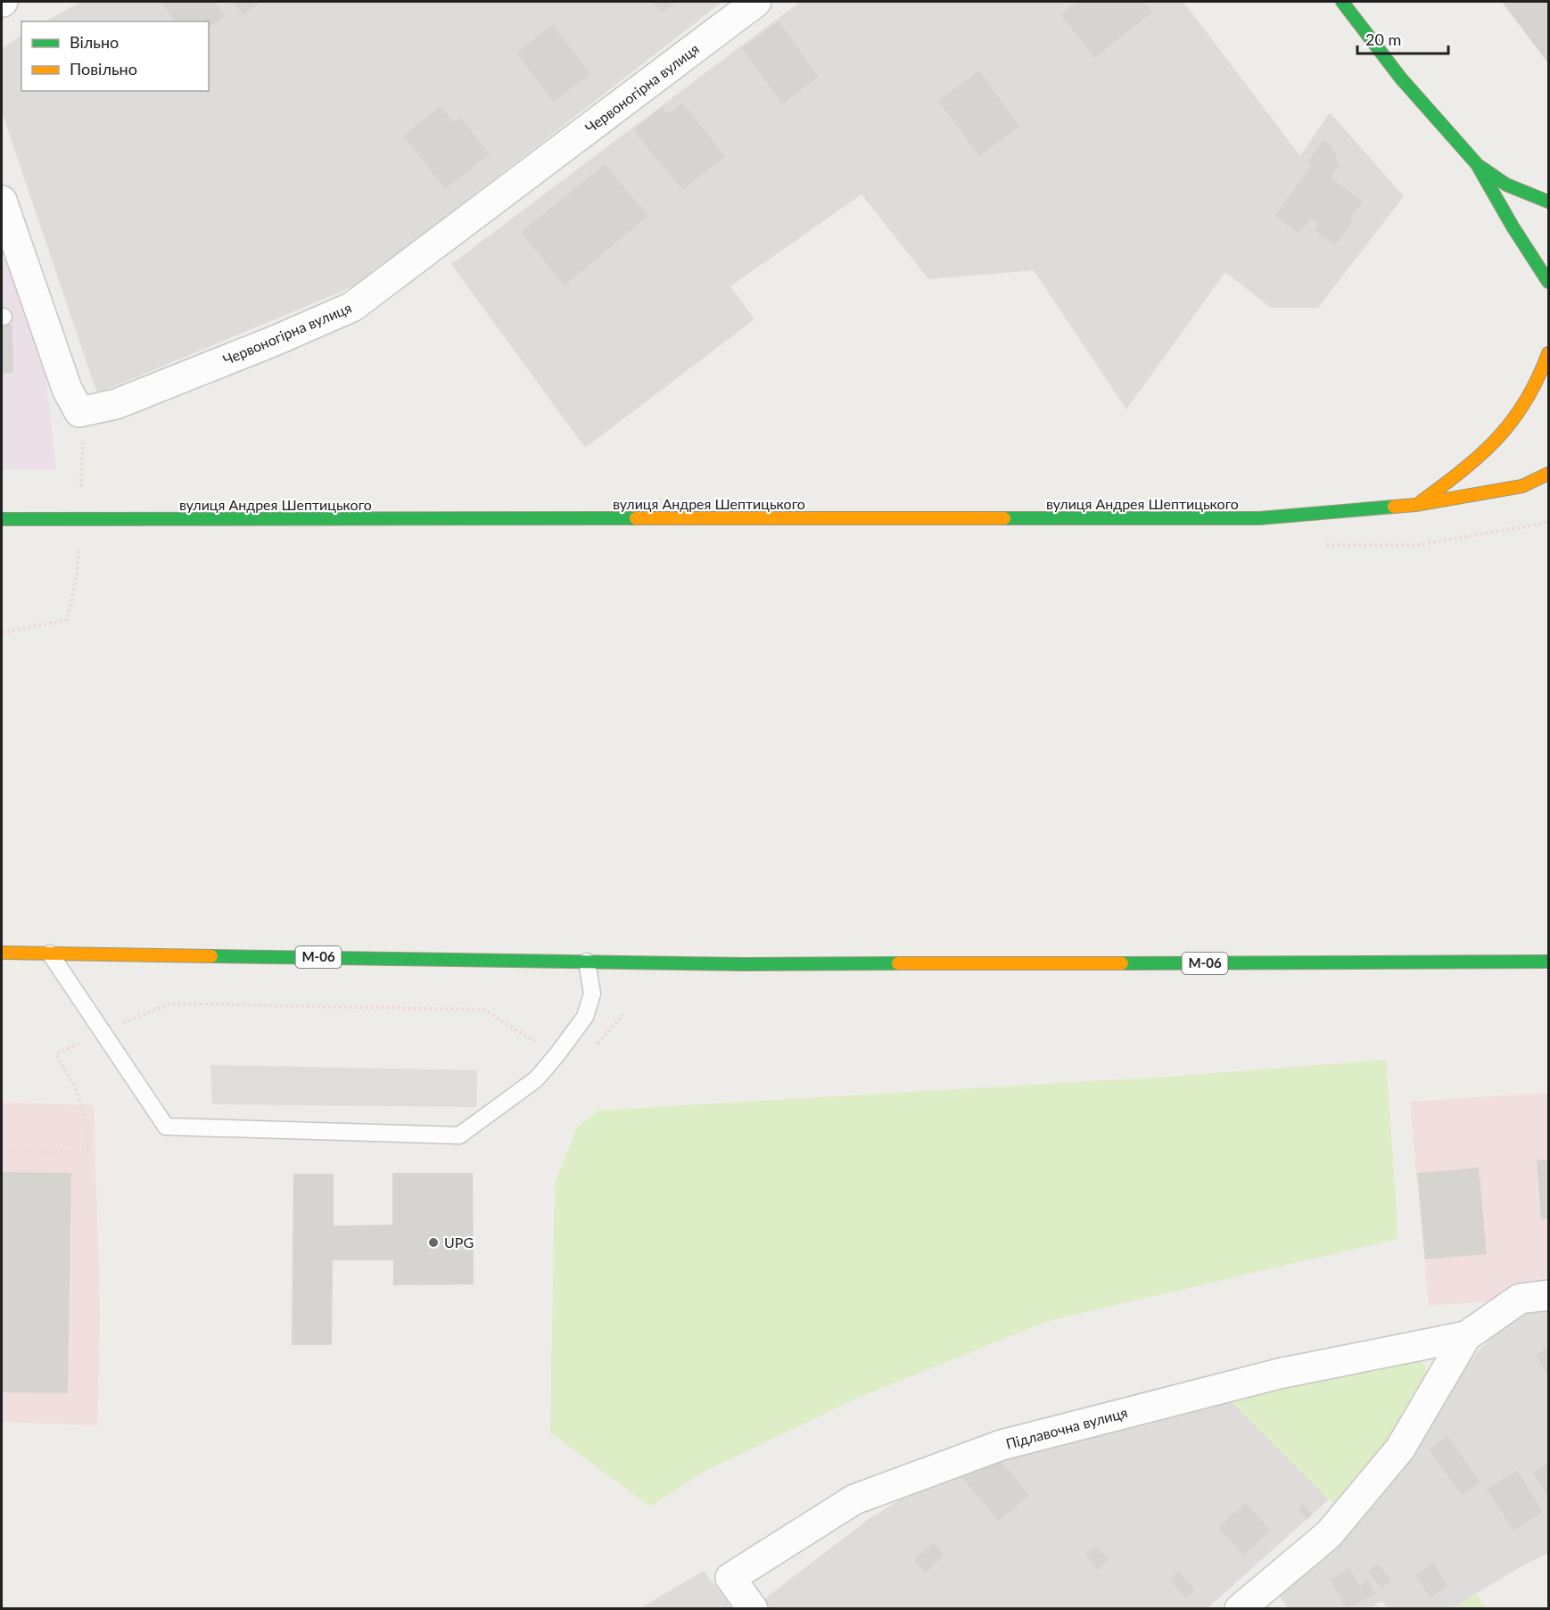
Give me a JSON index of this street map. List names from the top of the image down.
{
  "streets": {
    "main road": ["вулиця Андрея Шептицького", "М-06"],
    "street": ["Червоногірна вулиця", "Підлавочна вулиця"]
  },
  "places": ["UPG"],
  "legend": ["Вільно", "Повільно"],
  "scale_bar": "20 m"
}
